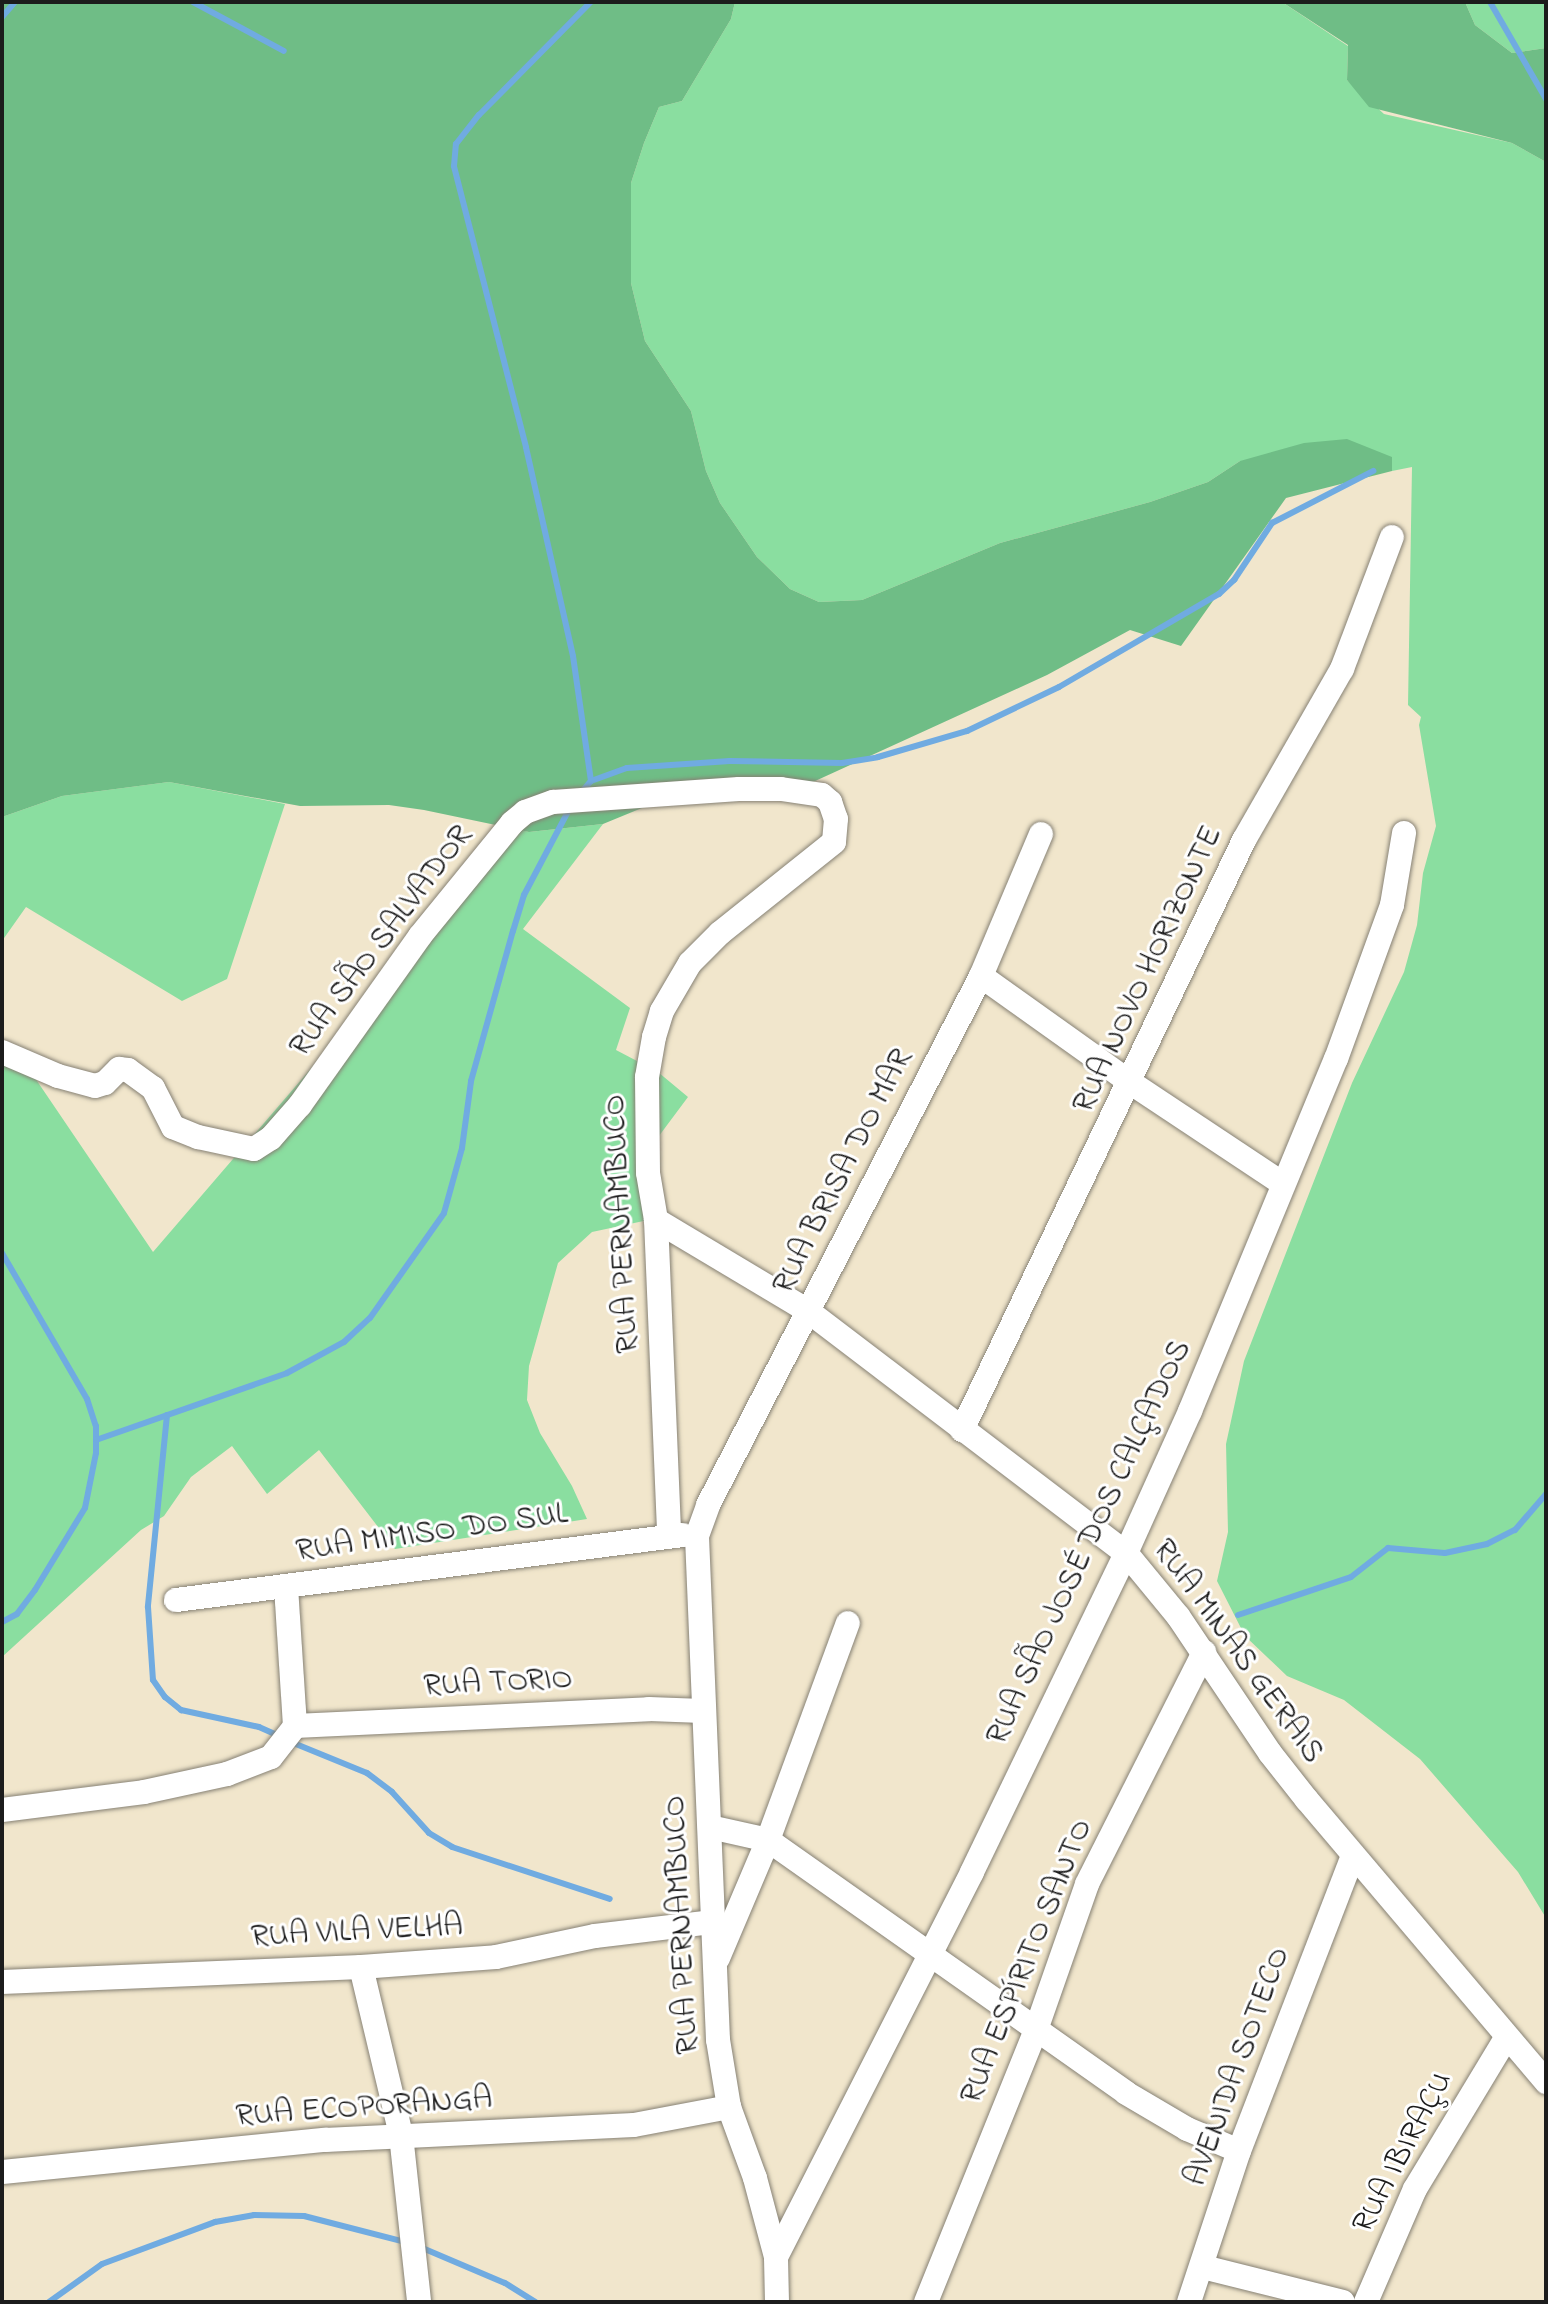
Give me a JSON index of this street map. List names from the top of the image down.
{
  "streets": {
    "street": [
      "RUA SÃO SALVADOR",
      "RUA NOVO HORIZONTE",
      "RUA BRISA DO MAR",
      "RUA PERNAMBUCO",
      "RUA MIMISO DO SUL",
      "RUA SÃO JOSÉ DOS CALÇADOS",
      "RUA MINAS GERAIS",
      "RUA TORIO",
      "RUA VILA VELHA",
      "RUA ESPÍRITO SANTO",
      "AVENIDA SOTECO",
      "RUA ECOPORANGA",
      "RUA IBIRAÇU"
    ]
  },
  "crossings": [
    ["RUA SÃO SALVADOR", "RUA PERNAMBUCO"],
    ["RUA NOVO HORIZONTE", "RUA MINAS GERAIS"],
    ["RUA BRISA DO MAR", "RUA PERNAMBUCO"],
    ["RUA BRISA DO MAR", "RUA MIMISO DO SUL"],
    ["RUA BRISA DO MAR", "RUA MINAS GERAIS"],
    ["RUA PERNAMBUCO", "RUA MIMISO DO SUL"],
    ["RUA PERNAMBUCO", "RUA SÃO JOSÉ DOS CALÇADOS"],
    ["RUA PERNAMBUCO", "RUA MINAS GERAIS"],
    ["RUA PERNAMBUCO", "RUA TORIO"],
    ["RUA PERNAMBUCO", "RUA VILA VELHA"],
    ["RUA PERNAMBUCO", "RUA ECOPORANGA"],
    ["RUA SÃO JOSÉ DOS CALÇADOS", "RUA MINAS GERAIS"],
    ["RUA MINAS GERAIS", "RUA ESPÍRITO SANTO"],
    ["RUA MINAS GERAIS", "AVENIDA SOTECO"],
    ["RUA MINAS GERAIS", "RUA IBIRAÇU"]
  ]
}
